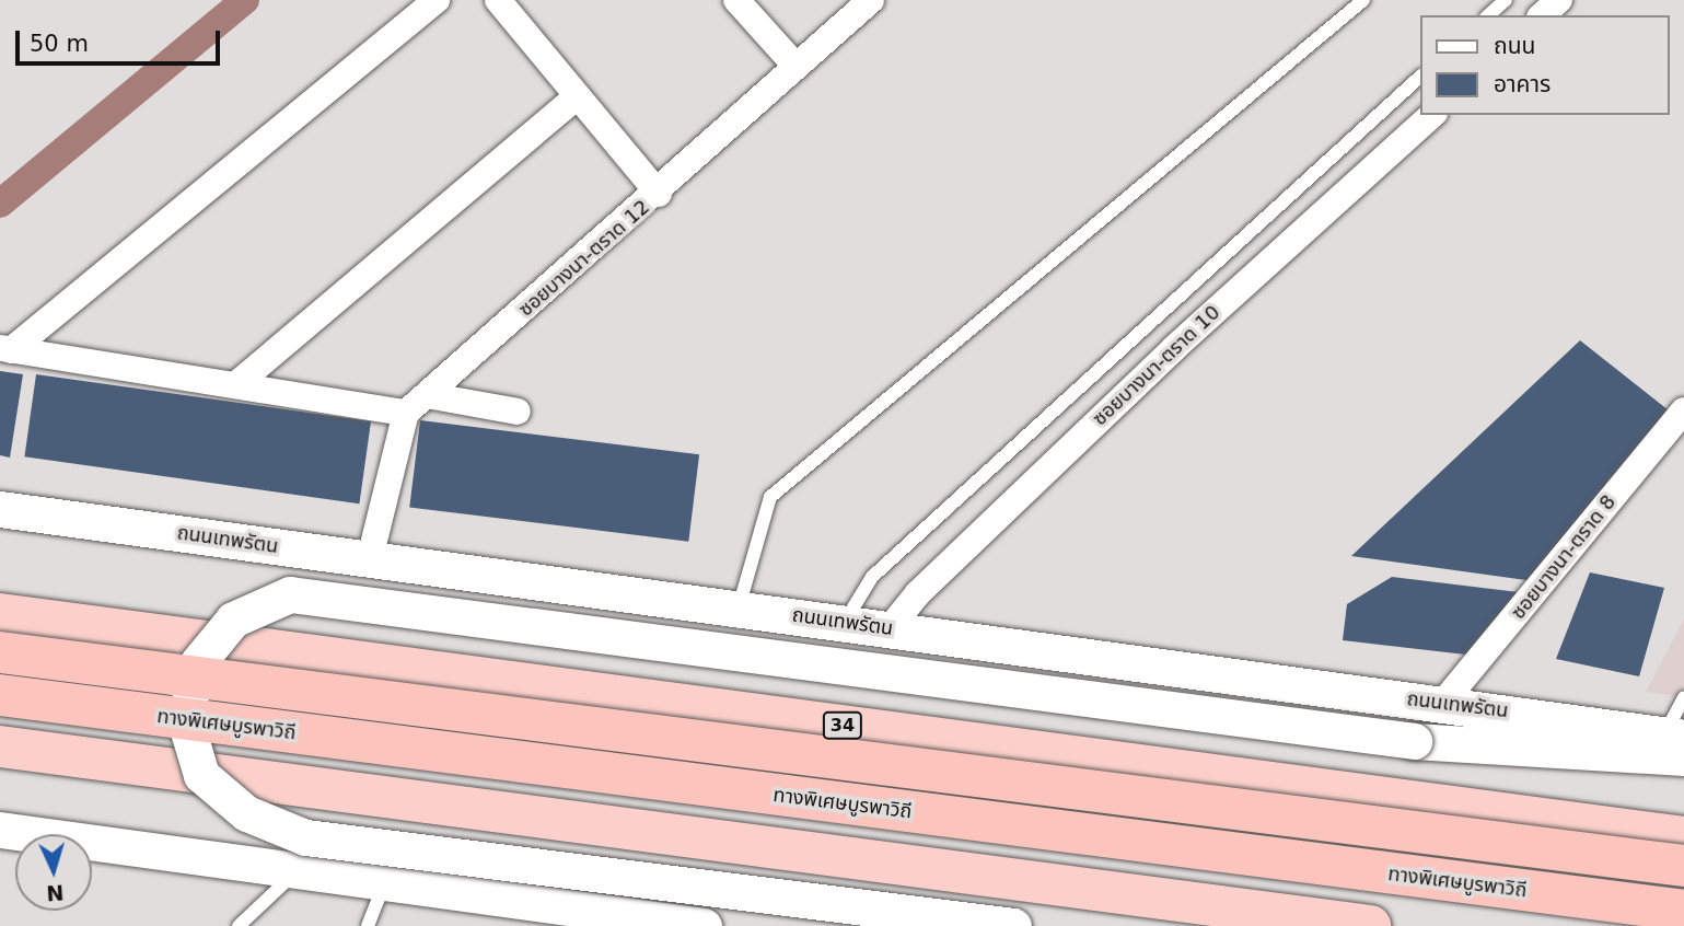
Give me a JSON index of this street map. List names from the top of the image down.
{
  "streets": {
    "highway": ["ทางพิเศษบูรพาวิถี", "34"],
    "main road": ["ถนนเทพรัตน"],
    "street": ["ซอยบางนา-ตราด 12", "ซอยบางนา-ตราด 10", "ซอยบางนา-ตราด 8"]
  },
  "crossings": [
    ["ซอยบางนา-ตราด 10", "ถนนเทพรัตน"],
    ["ถนนเทพรัตน", "ซอยบางนา-ตราด 8"]
  ],
  "legend": ["ถนน", "อาคาร"],
  "scale_bar": "50 m",
  "north": "bottom"
}
